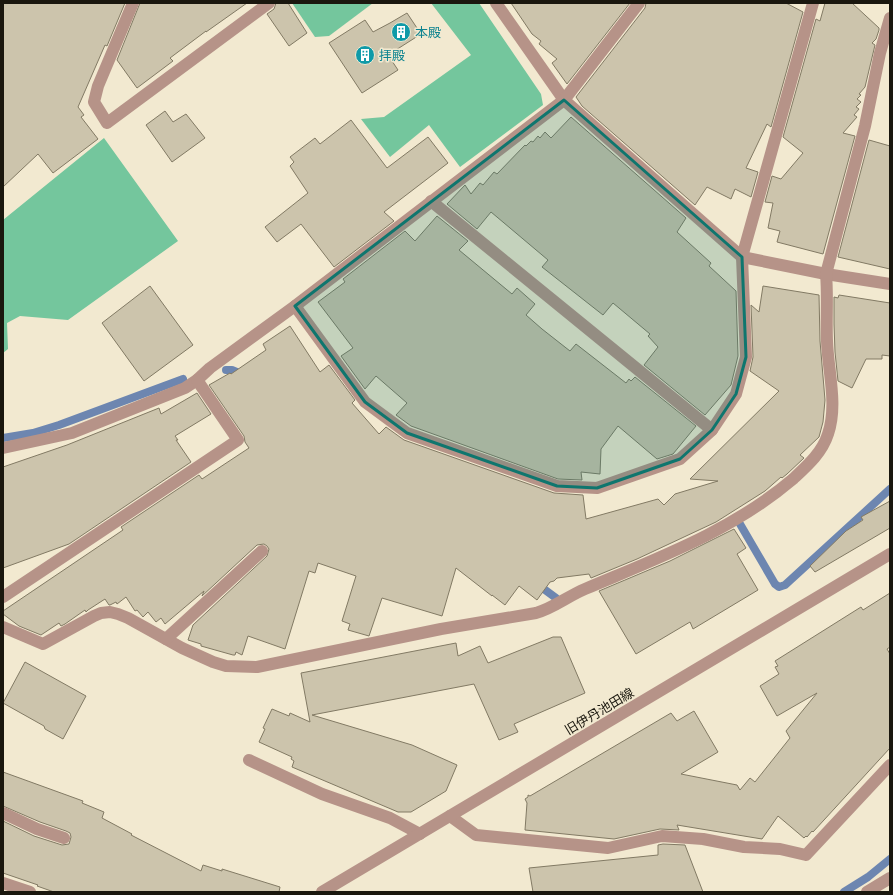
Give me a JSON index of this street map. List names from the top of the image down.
{
  "streets": {
    "street": ["旧伊丹池田線"]
  },
  "places": {
    "building": ["本殿", "拝殿"]
  }
}
